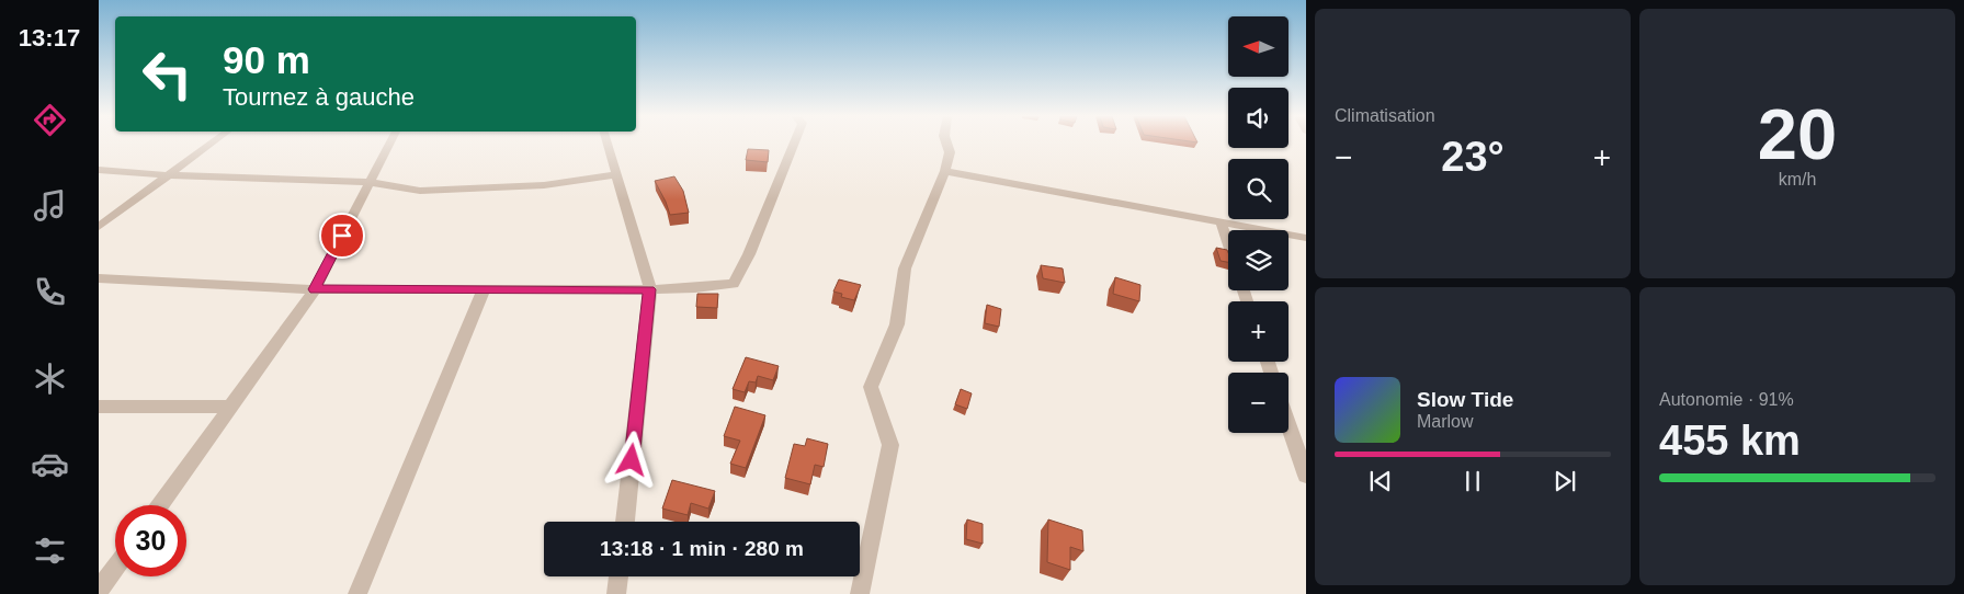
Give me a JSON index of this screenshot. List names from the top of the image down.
{
  "north": "left",
  "page": {
    "tabs": "13:17",
    "tile": [
      "Climatisation",
      ["20", "km/h"],
      ["Autonomie · 91%", "455 km"]
    ],
    "map_buttons": ["+", "−"],
    "turn": ["90 m", "Tournez à gauche"],
    "heat": ["−", "23°", "+"],
    "song": ["Slow Tide", "Marlow"],
    "limit": "30",
    "trip": "13:18 · 1 min · 280 m"
  }
}
